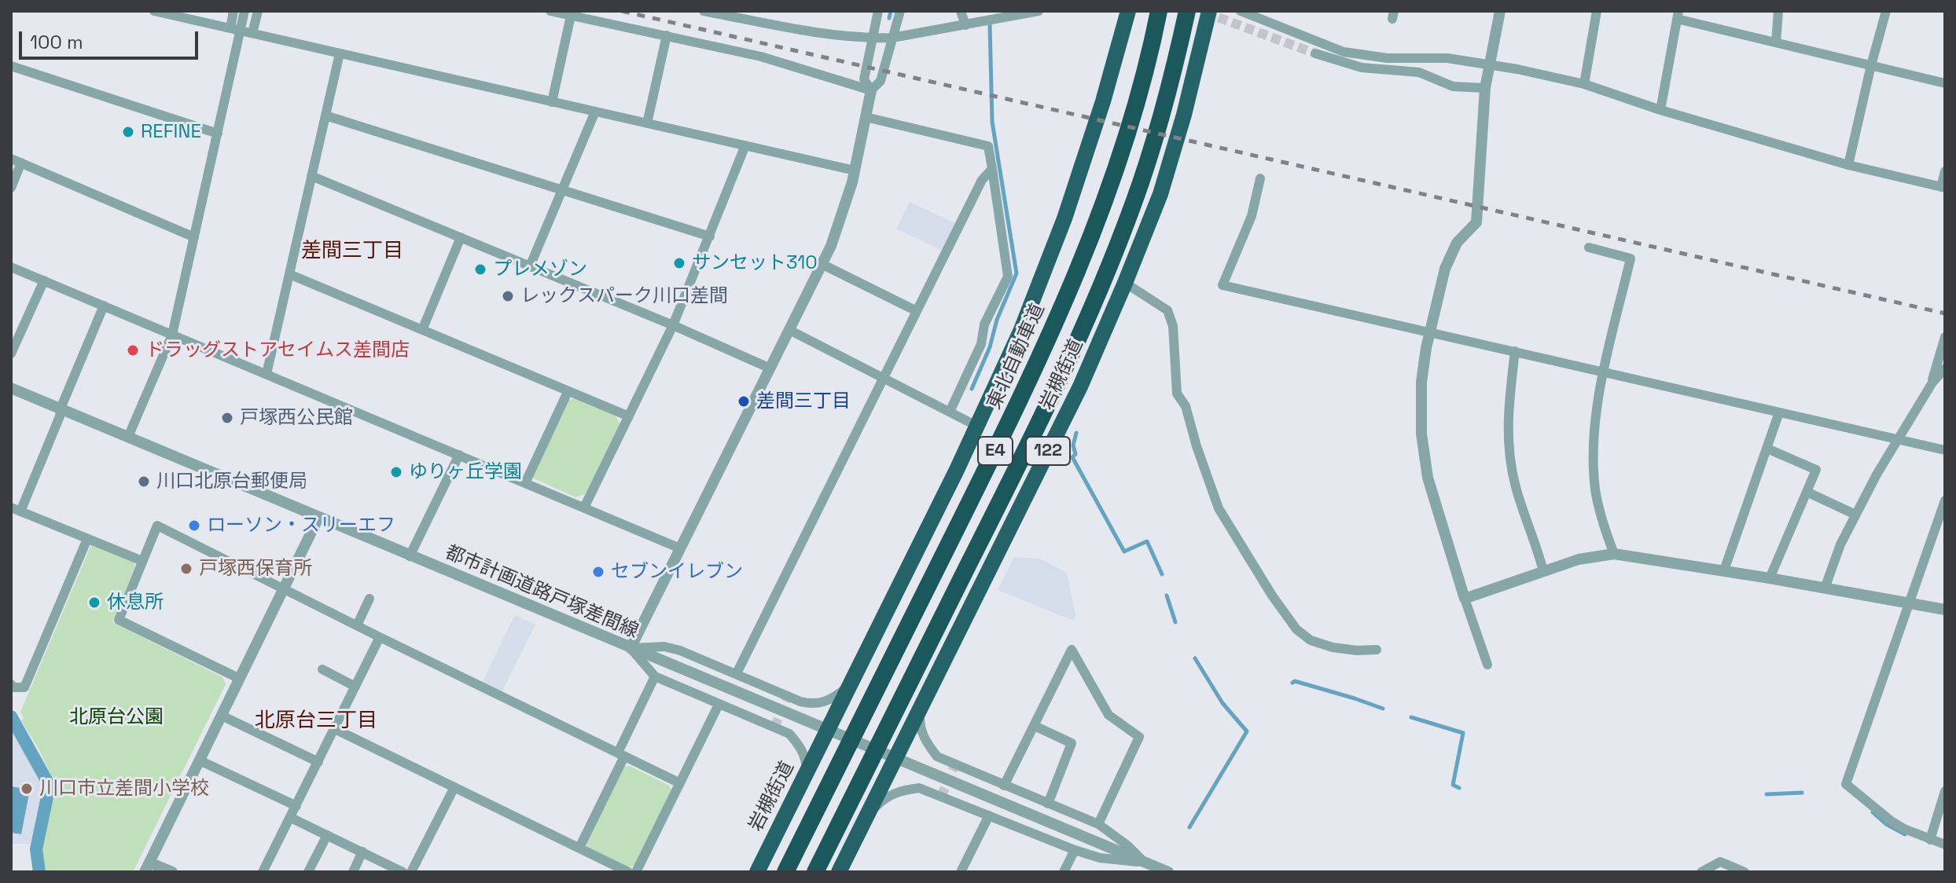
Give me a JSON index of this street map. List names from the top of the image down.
{
  "streets": {
    "highway": [
      "東北自動車道",
      "岩槻街道",
      "E4",
      "122"
    ],
    "street": ["都市計画道路戸塚差間線"]
  },
  "districts": ["差間三丁目", "北原台三丁目"],
  "parks": ["北原台公園"],
  "places": [
    "REFINE",
    "サンセット310",
    "プレメゾン",
    "レックスパーク川口差間",
    "ドラッグストアセイムス差間店",
    "差間三丁目",
    "戸塚西公民館",
    "ゆりヶ丘学園",
    "川口北原台郵便局",
    "ローソン・スリーエフ",
    "戸塚西保育所",
    "セブンイレブン",
    "休息所",
    "川口市立差間小学校"
  ],
  "scale_bar": "100 m"
}
